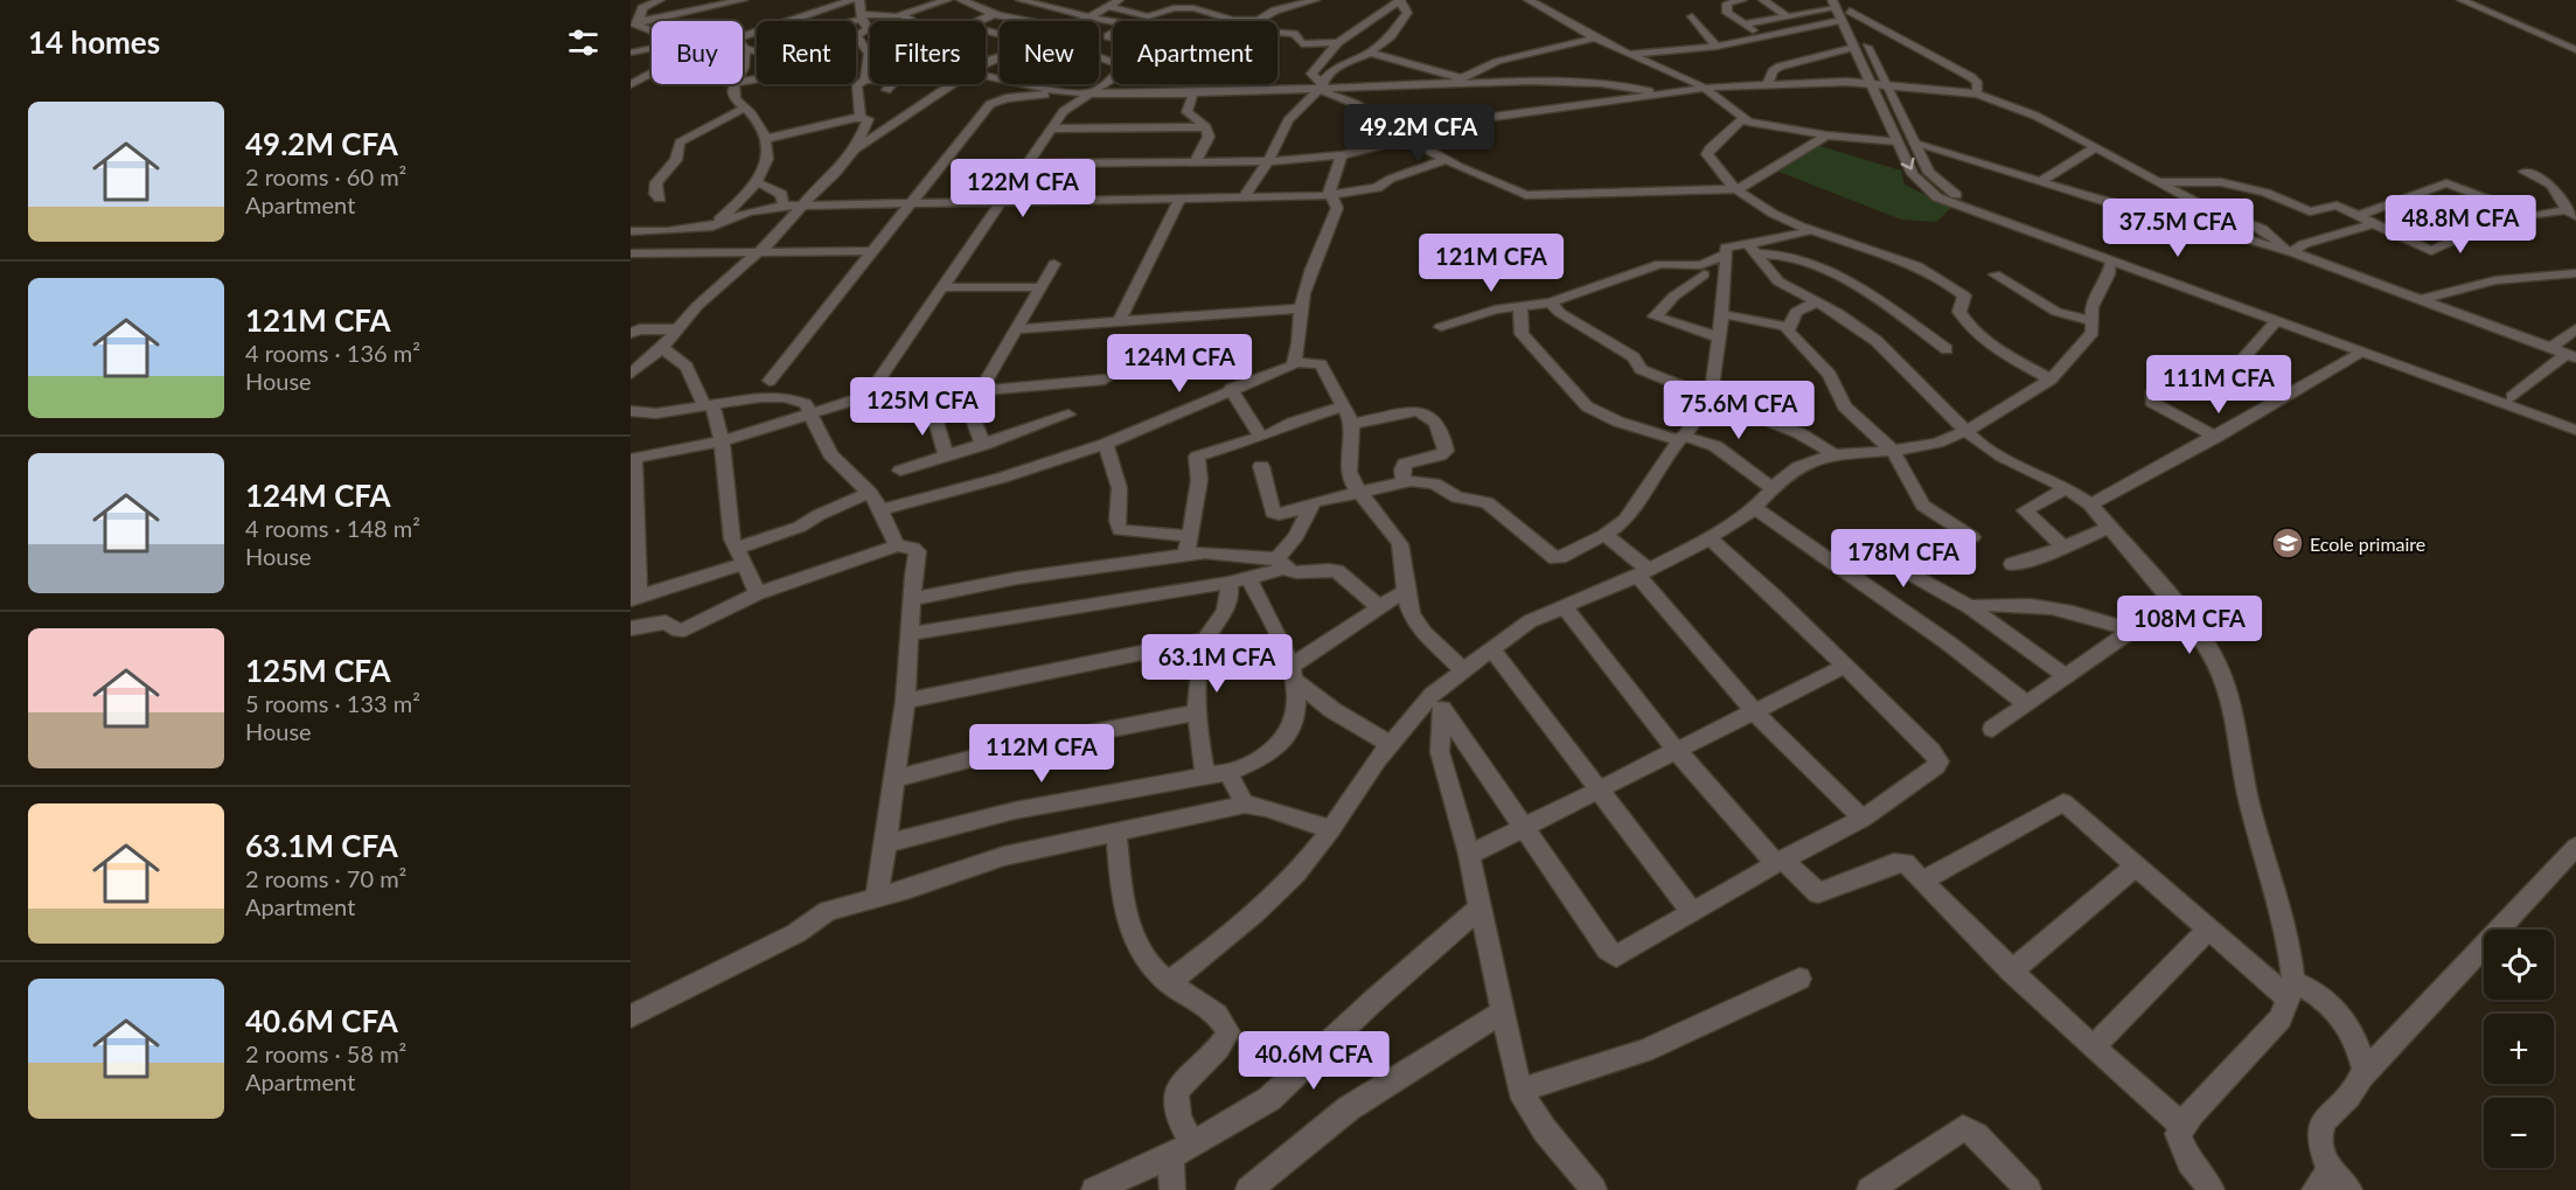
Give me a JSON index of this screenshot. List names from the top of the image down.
{
  "places": {
    "school or university": ["Ecole primaire"]
  },
  "page": {
    "heading": "14 homes",
    "chip": [
      "Buy",
      "Rent",
      "Filters",
      "New",
      "Apartment"
    ],
    "list": [
      {
        "name": "49.2M CFA",
        "note": "2 rooms · 60 m² · Apartment"
      },
      {
        "name": "121M CFA",
        "note": "4 rooms · 136 m² · House"
      },
      {
        "name": "124M CFA",
        "note": "4 rooms · 148 m² · House"
      },
      {
        "name": "125M CFA",
        "note": "5 rooms · 133 m² · House"
      },
      {
        "name": "63.1M CFA",
        "note": "2 rooms · 70 m² · Apartment"
      },
      {
        "name": "40.6M CFA",
        "note": "2 rooms · 58 m² · Apartment"
      }
    ],
    "price": [
      "49.2M CFA",
      "122M CFA",
      "48.8M CFA",
      "37.5M CFA",
      "121M CFA",
      "124M CFA",
      "111M CFA",
      "125M CFA",
      "75.6M CFA",
      "178M CFA",
      "108M CFA",
      "63.1M CFA",
      "112M CFA",
      "40.6M CFA"
    ],
    "map_buttons": ["+", "−"]
  }
}
